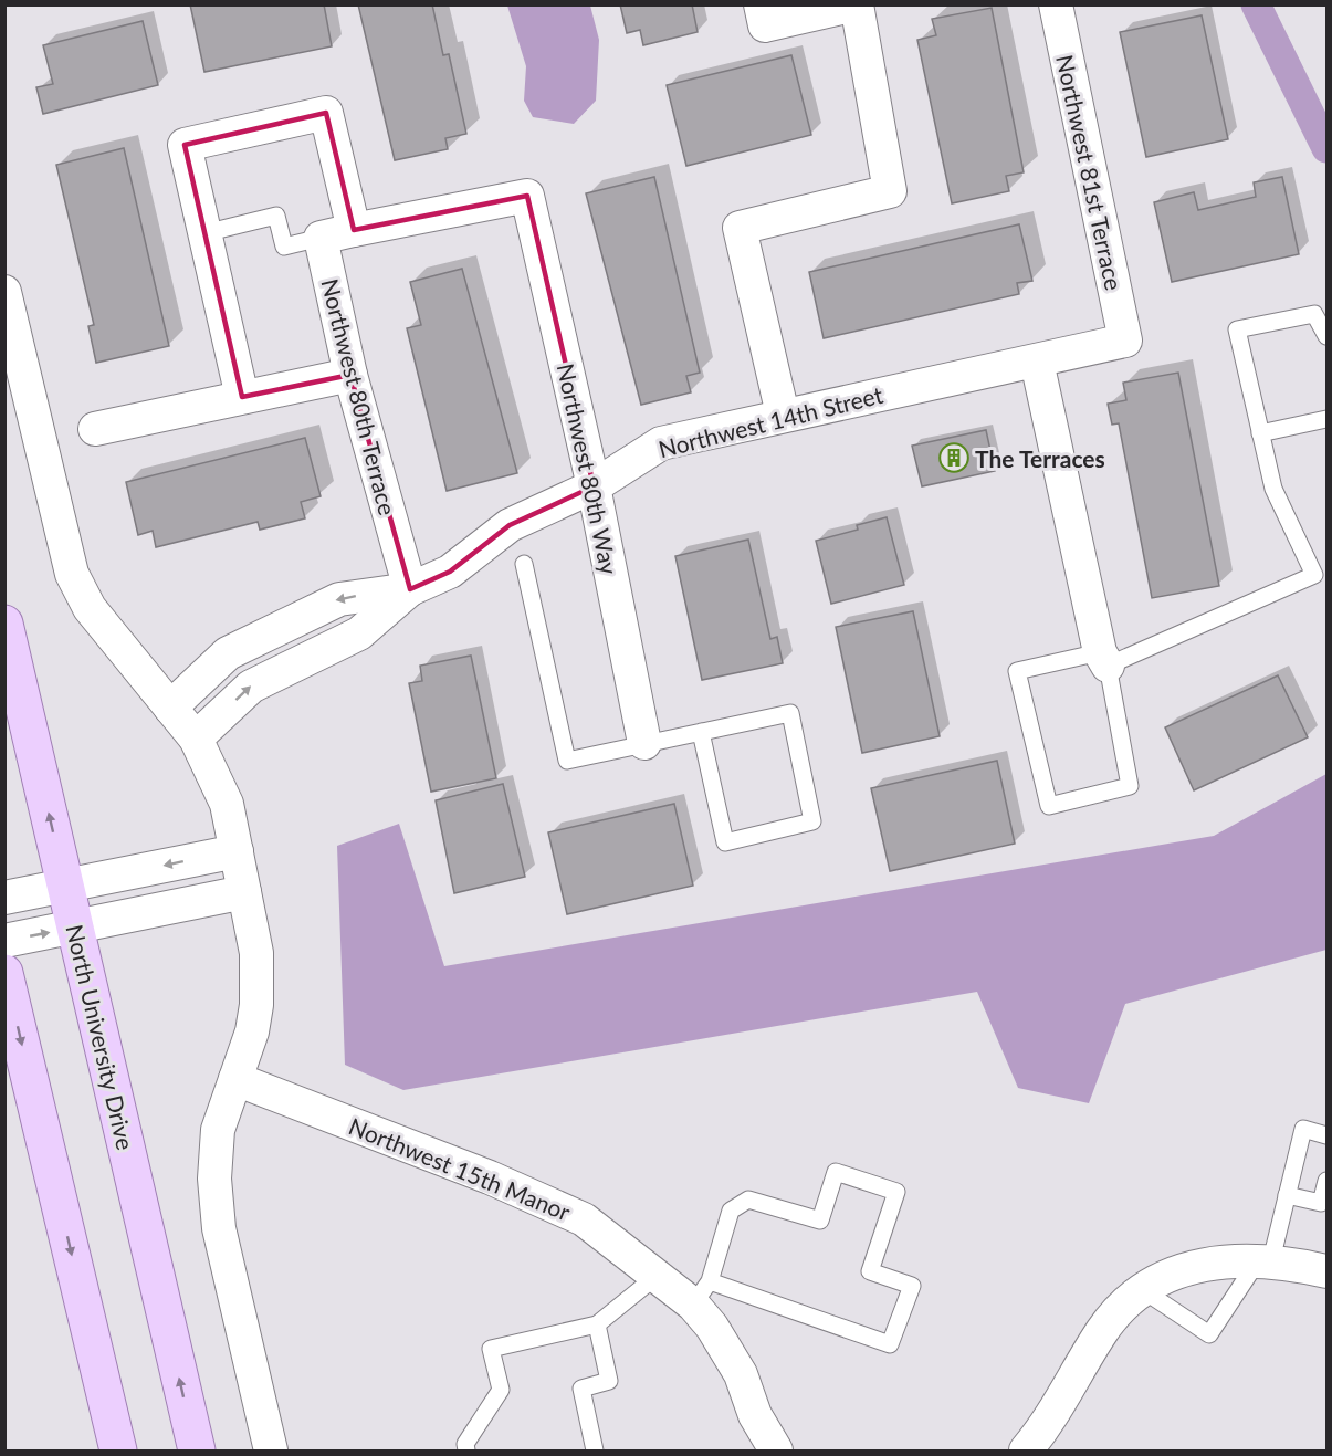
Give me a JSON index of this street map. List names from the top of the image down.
{
  "streets": {
    "main road": ["North University Drive"],
    "street": [
      "Northwest 81st Terrace",
      "Northwest 80th Terrace",
      "Northwest 14th Street",
      "Northwest 80th Way",
      "Northwest 15th Manor"
    ]
  },
  "crossings": [
    ["Northwest 81st Terrace", "Northwest 14th Street"],
    ["Northwest 80th Terrace", "Northwest 14th Street"],
    ["Northwest 14th Street", "Northwest 80th Way"]
  ],
  "places": {
    "building": ["The Terraces"]
  }
}
